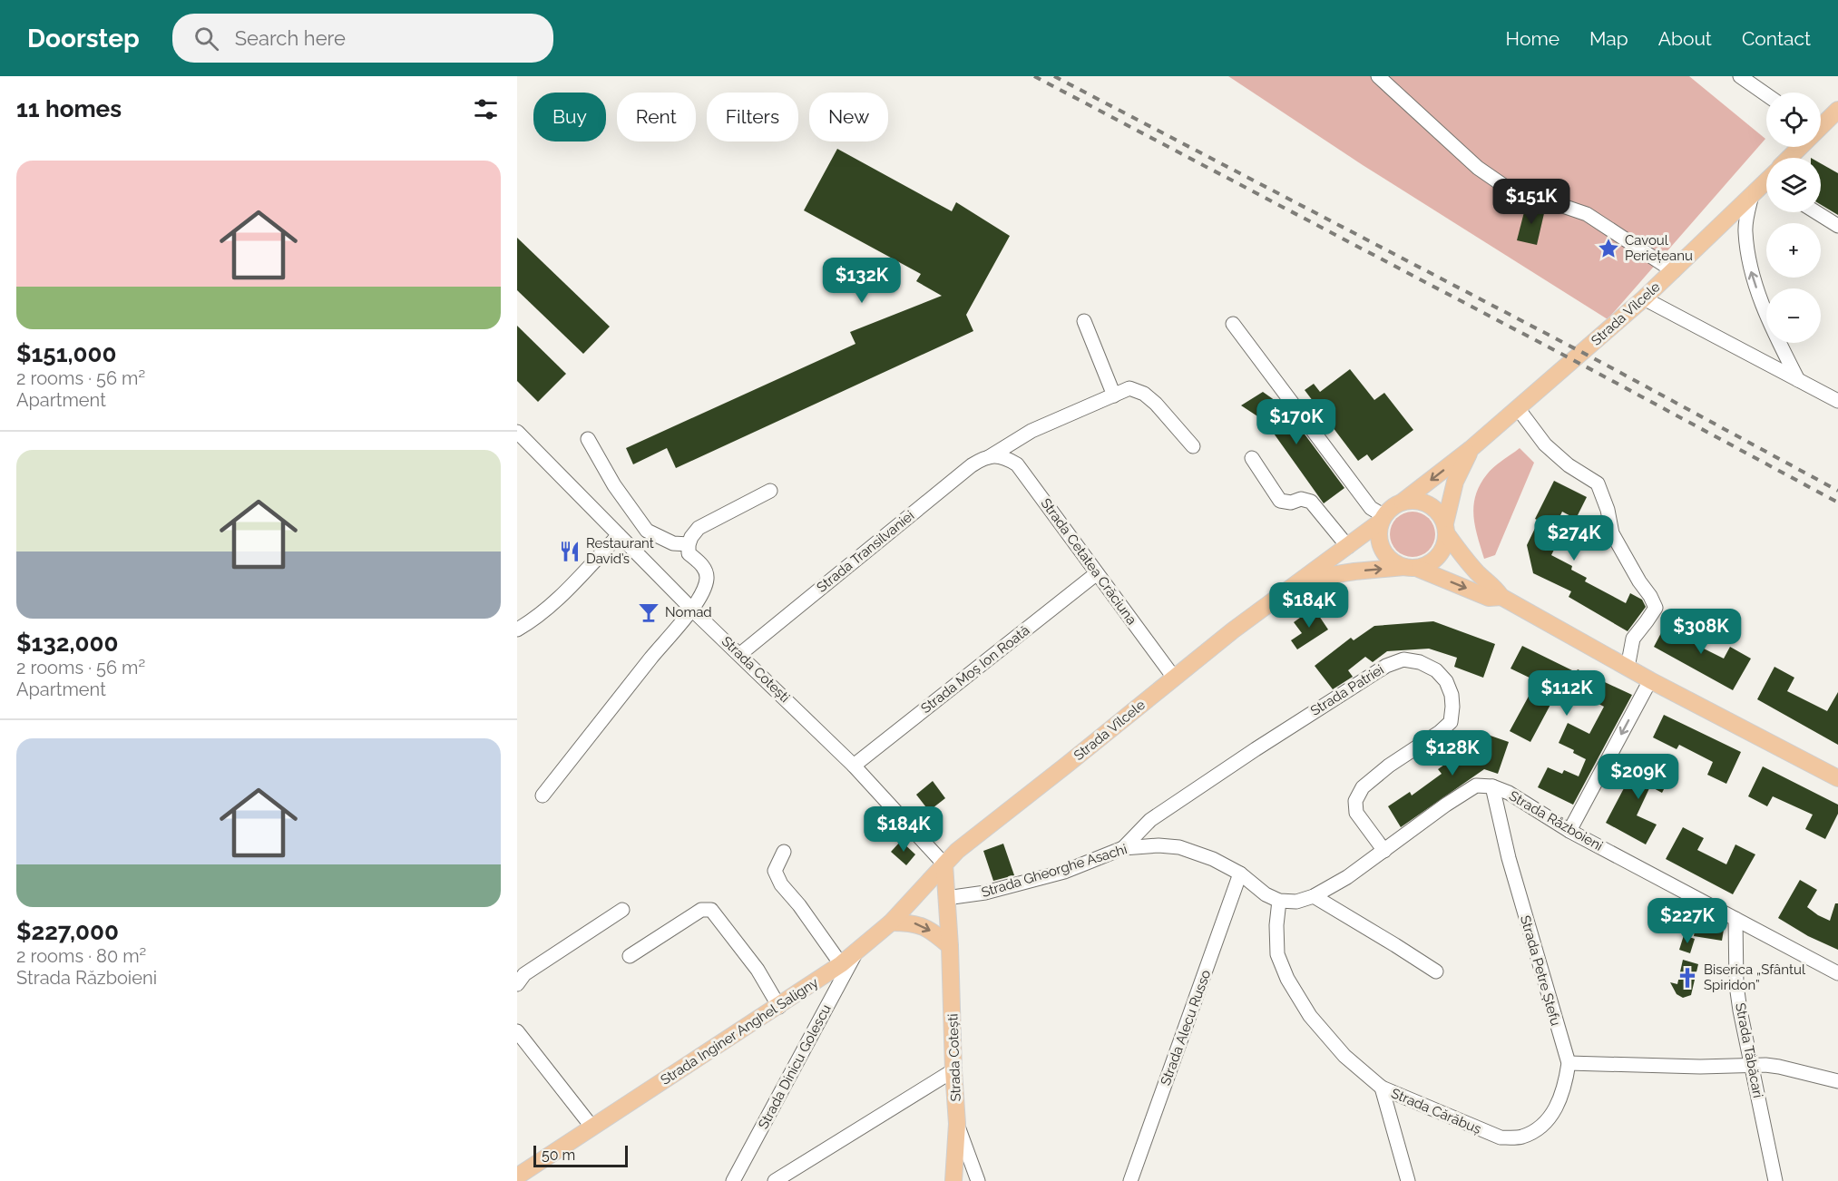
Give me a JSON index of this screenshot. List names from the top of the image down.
{
  "streets": {
    "main road": ["Strada Vîlcele", "Strada Cotești", "Strada Inginer Anghel Saligny"],
    "street": [
      "Strada Transilvaniei",
      "Strada Cetatea Crăciuna",
      "Strada Moș Ion Roată",
      "Strada Patriei",
      "Strada Războieni",
      "Strada Gheorghe Asachi",
      "Strada Petre Ștefu",
      "Strada Alecu Russo",
      "Strada Tăbăcari",
      "Strada Dinicu Golescu",
      "Strada Cărăbuș"
    ]
  },
  "crossings": [
    ["Strada Vîlcele", "Strada Cetatea Crăciuna"],
    ["Strada Vîlcele", "Strada Cotești"],
    ["Strada Vîlcele", "Strada Inginer Anghel Saligny"],
    ["Strada Transilvaniei", "Strada Cetatea Crăciuna"],
    ["Strada Transilvaniei", "Strada Cotești"],
    ["Strada Cetatea Crăciuna", "Strada Moș Ion Roată"],
    ["Strada Cotești", "Strada Moș Ion Roată"],
    ["Strada Cotești", "Strada Gheorghe Asachi"],
    ["Strada Cotești", "Strada Inginer Anghel Saligny"],
    ["Strada Patriei", "Strada Războieni"],
    ["Strada Patriei", "Strada Gheorghe Asachi"],
    ["Strada Războieni", "Strada Gheorghe Asachi"],
    ["Strada Războieni", "Strada Petre Ștefu"],
    ["Strada Războieni", "Strada Tăbăcari"],
    ["Strada Gheorghe Asachi", "Strada Alecu Russo"],
    ["Strada Petre Ștefu", "Strada Cărăbuș"],
    ["Strada Inginer Anghel Saligny", "Strada Dinicu Golescu"]
  ],
  "places": {
    "place": ["Cavoul Periețeanu"],
    "restaurant": ["Restaurant David’s"],
    "bar": ["Nomad"],
    "church": ["Biserica „Sfântul Spiridon”"]
  },
  "scale_bar": "50 m",
  "page": {
    "header": "Doorstep",
    "search": "Search here",
    "nav": [
      "Home",
      "Map",
      "About",
      "Contact"
    ],
    "heading": "11 homes",
    "map_buttons": ["+", "−"],
    "chip": [
      "Buy",
      "Rent",
      "Filters",
      "New"
    ],
    "list": [
      {
        "name": "$151,000",
        "note": "2 rooms · 56 m² · Apartment"
      },
      {
        "name": "$132,000",
        "note": "2 rooms · 56 m² · Apartment"
      },
      {
        "name": "$227,000",
        "note": "2 rooms · 80 m² · Strada Războieni"
      }
    ],
    "price": [
      "$151K",
      "$132K",
      "$170K",
      "$274K",
      "$184K",
      "$308K",
      "$112K",
      "$128K",
      "$209K",
      "$184K",
      "$227K"
    ],
    "scale": "50 m"
  }
}
